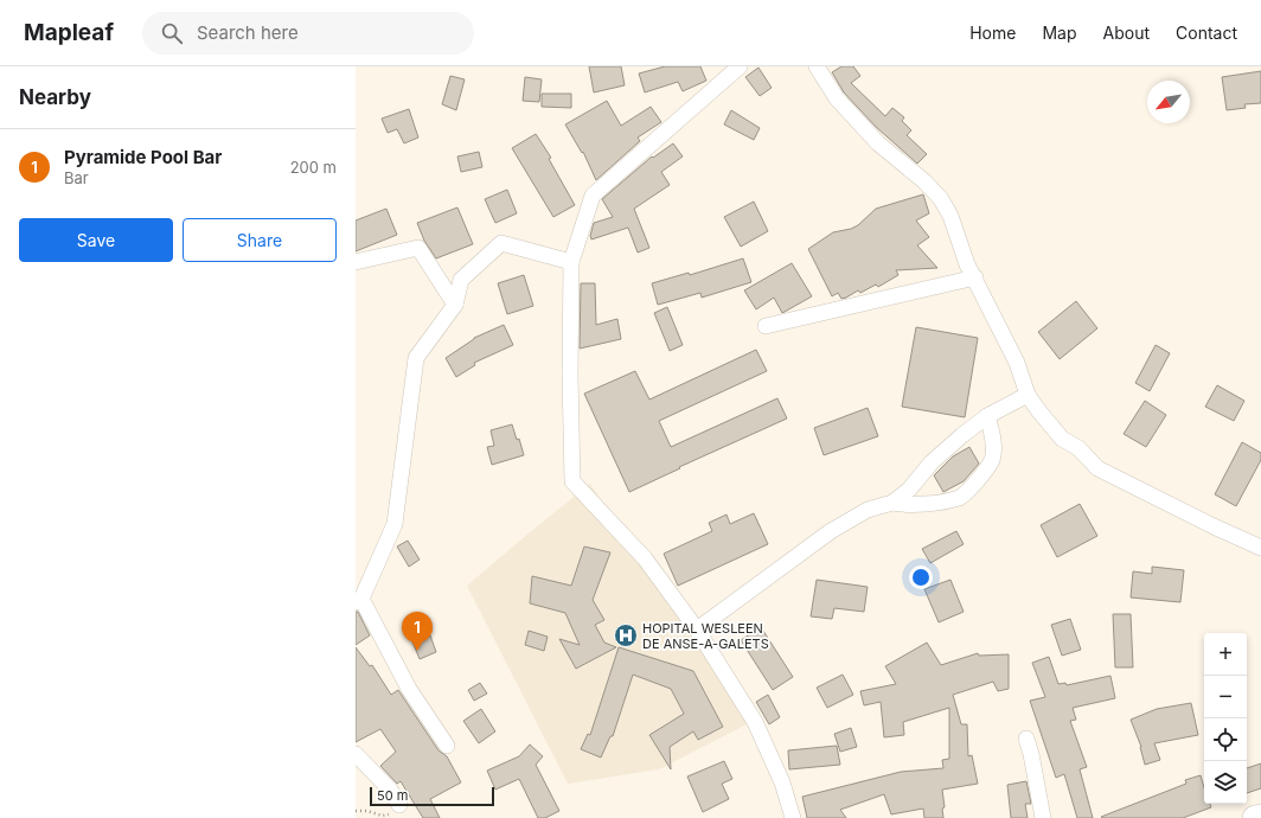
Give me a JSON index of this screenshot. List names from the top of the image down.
{
  "places": {
    "hospital": ["HOPITAL WESLEEN DE ANSE-A-GALETS"]
  },
  "scale_bar": "50 m",
  "north": "bottom left",
  "page": {
    "header": "Mapleaf",
    "search": "Search here",
    "nav": [
      "Home",
      "Map",
      "About",
      "Contact"
    ],
    "heading": "Nearby",
    "list": [
      {
        "mark": "1",
        "name": "Pyramide Pool Bar",
        "note": "Bar",
        "value": "200 m"
      }
    ],
    "buttons": ["Save", "Share"],
    "pins": "1",
    "map_buttons": ["+", "−"],
    "scale": "50 m"
  }
}
